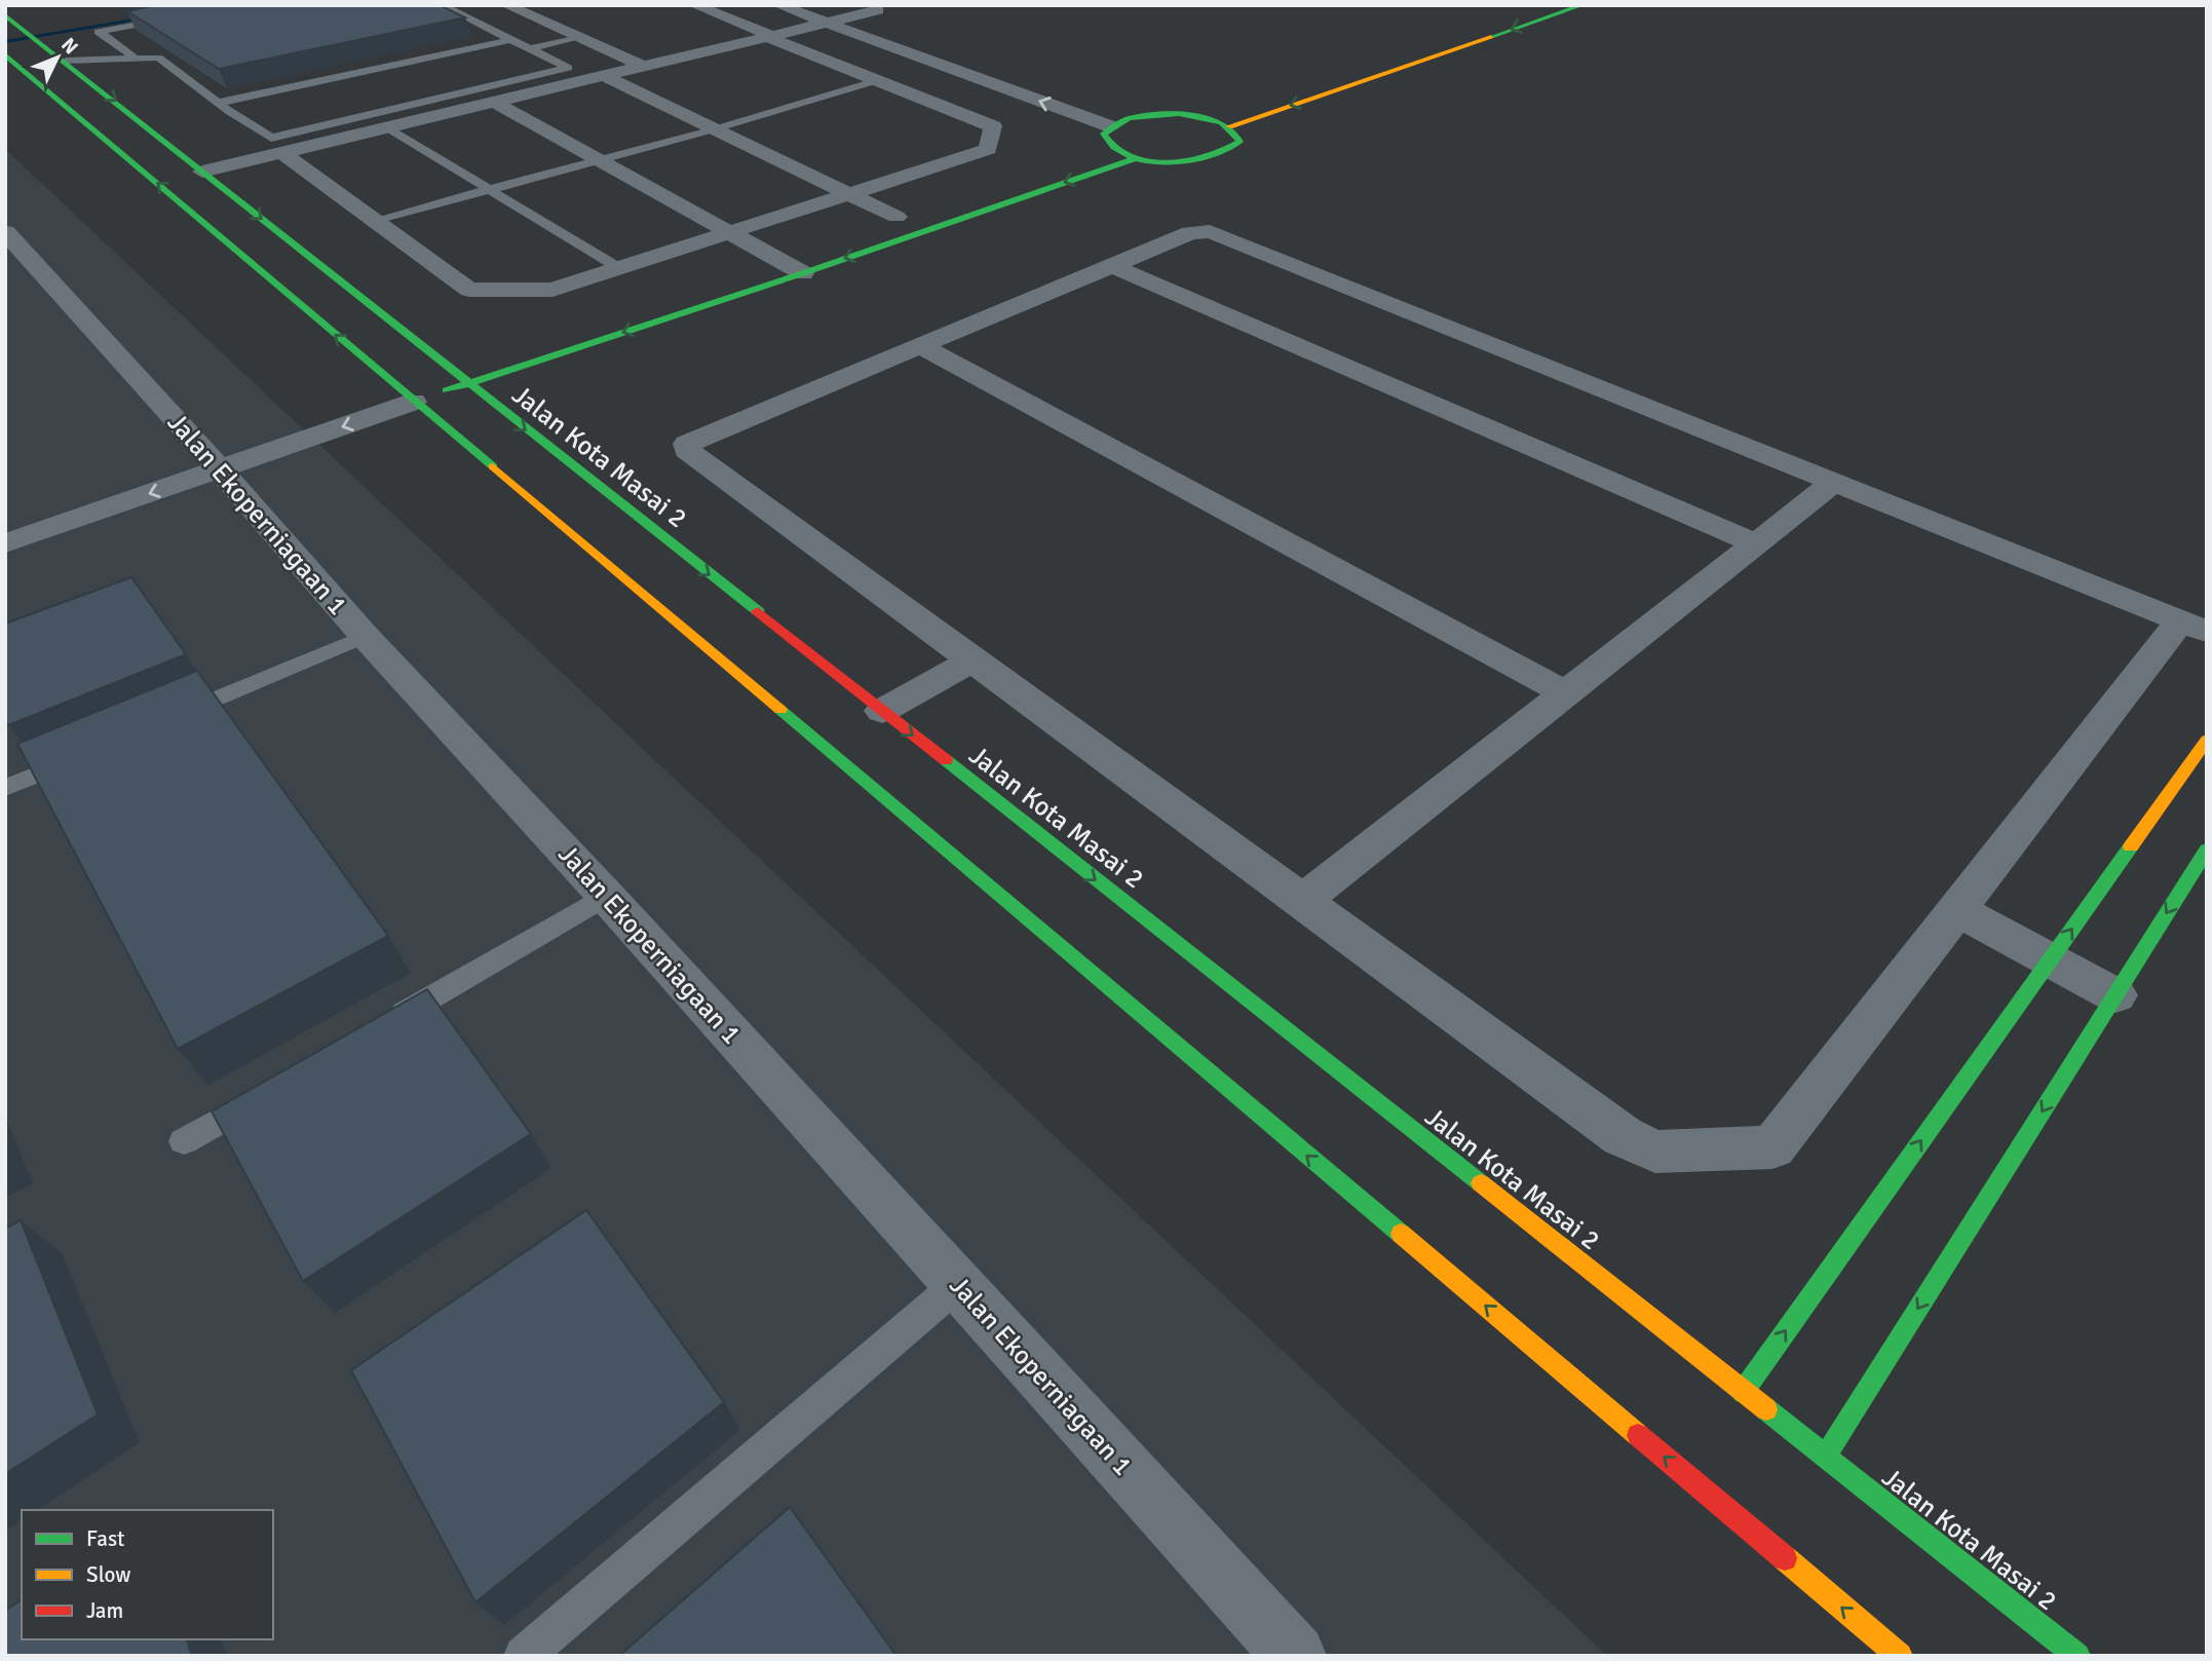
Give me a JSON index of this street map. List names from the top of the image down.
{
  "streets": {
    "main road": ["Jalan Kota Masai 2"],
    "street": ["Jalan Ekoperniagaan 1"]
  },
  "legend": ["Fast", "Slow", "Jam"],
  "north": "top right"
}
